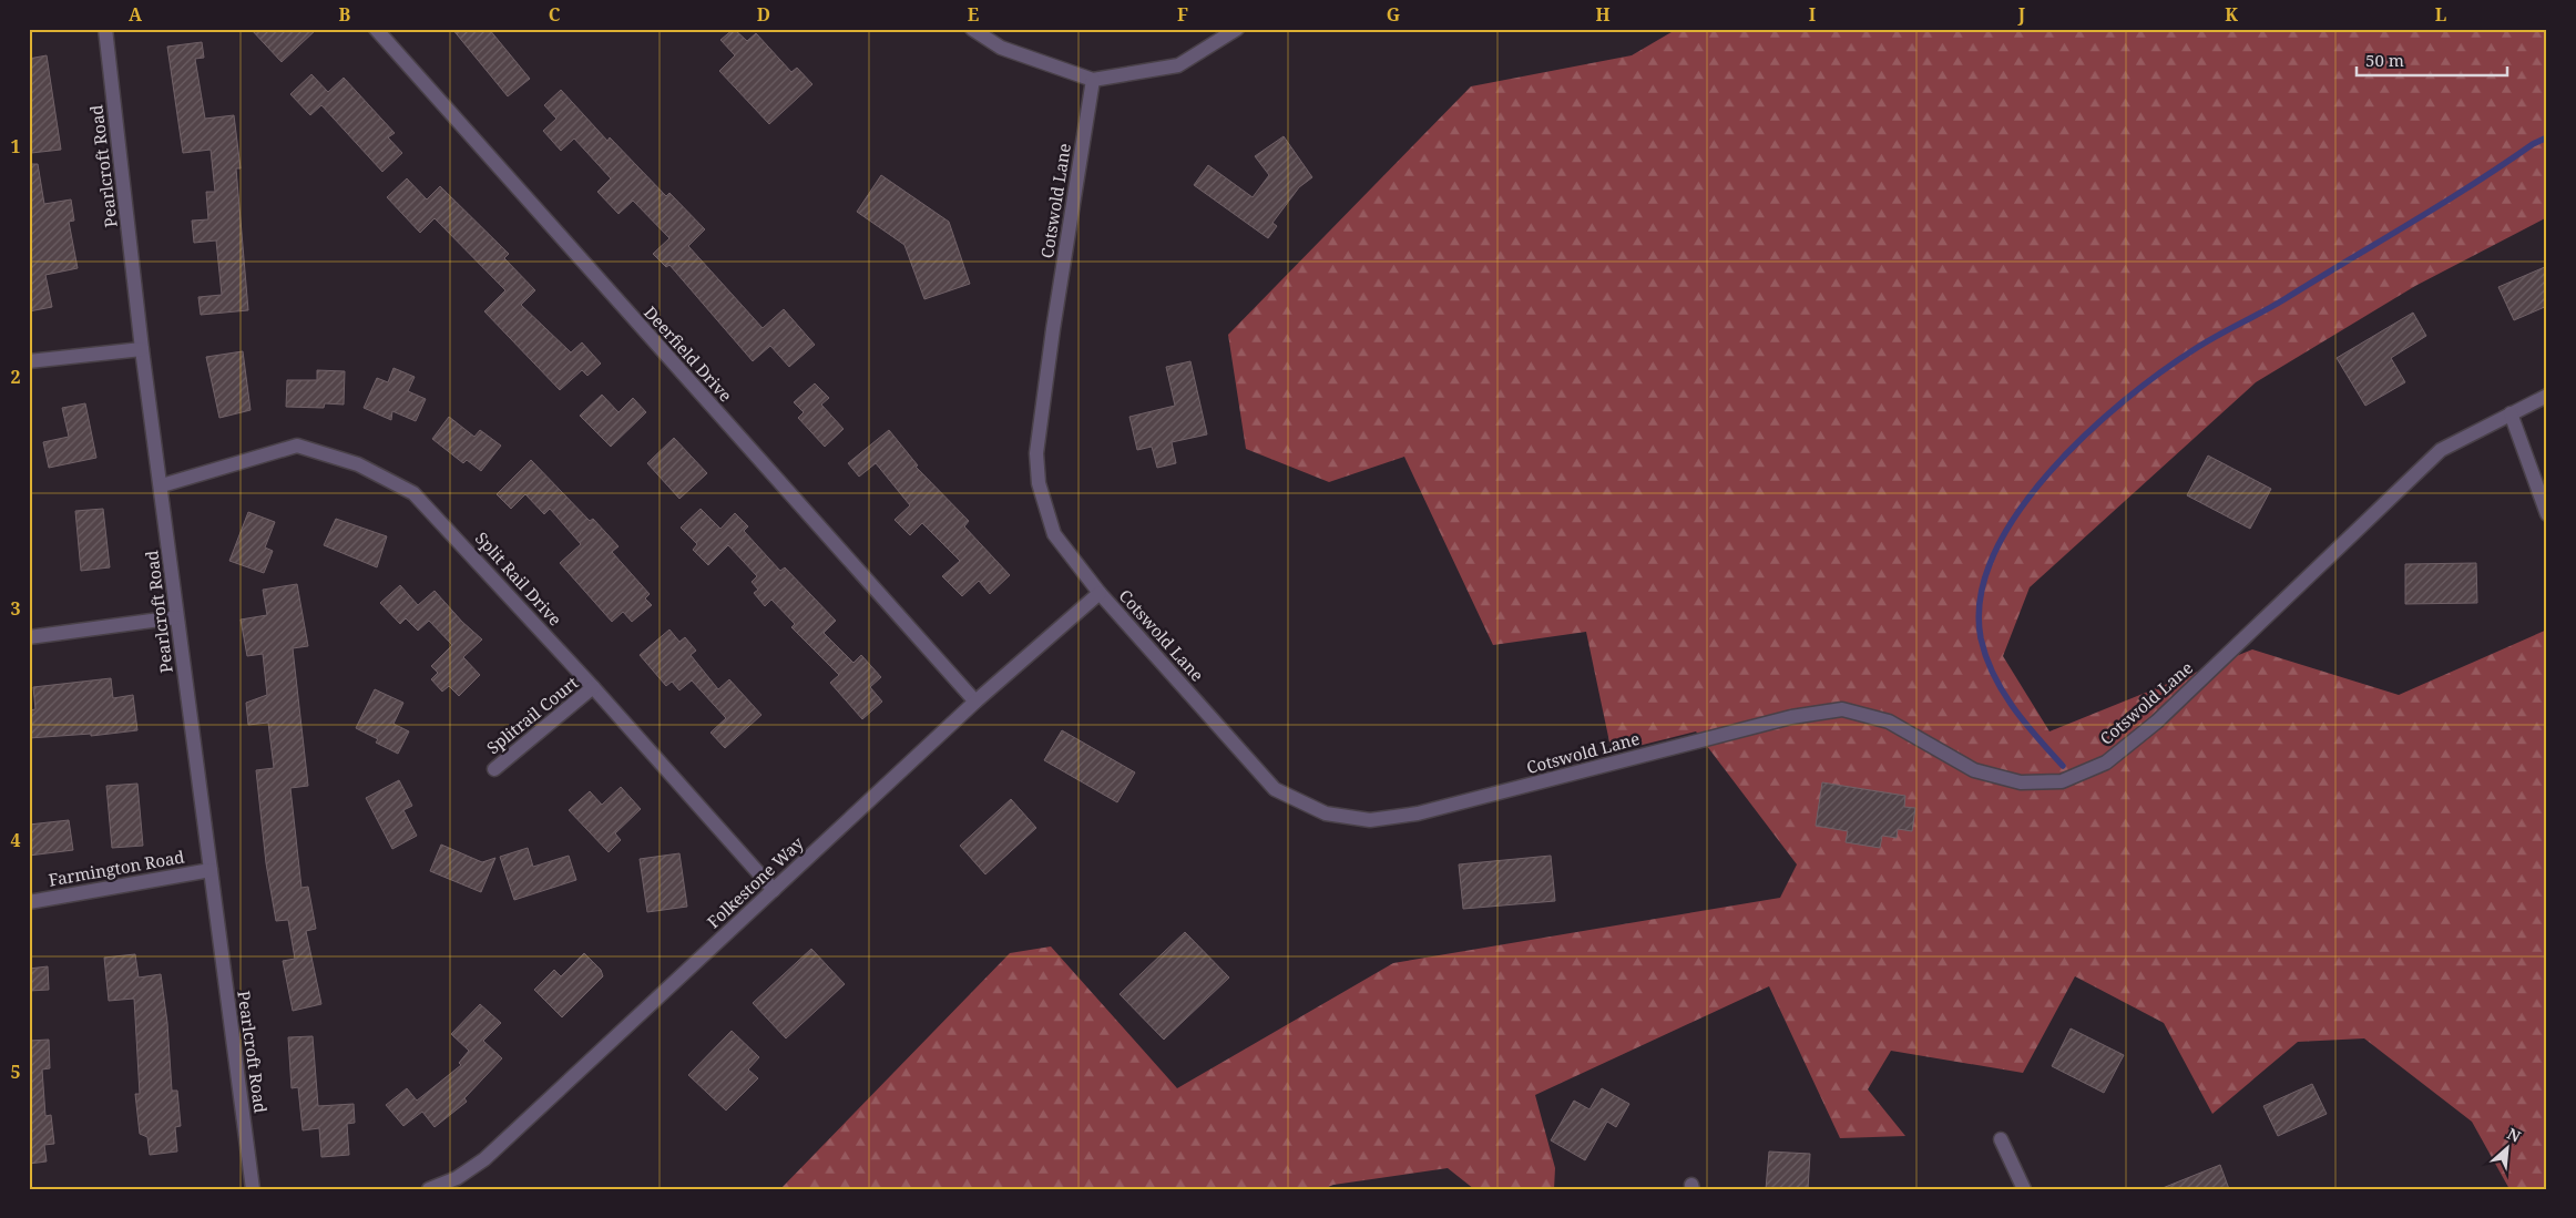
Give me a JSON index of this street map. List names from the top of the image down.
{
  "streets": {
    "street": [
      "Pearlcroft Road",
      "Cotswold Lane",
      "Deerfield Drive",
      "Split Rail Drive",
      "Splitrail Court",
      "Farmington Road",
      "Folkestone Way"
    ]
  },
  "crossings": [
    ["Pearlcroft Road", "Split Rail Drive"],
    ["Pearlcroft Road", "Farmington Road"],
    ["Cotswold Lane", "Folkestone Way"],
    ["Deerfield Drive", "Folkestone Way"],
    ["Split Rail Drive", "Splitrail Court"],
    ["Split Rail Drive", "Folkestone Way"]
  ],
  "scale_bar": "50 m",
  "north": "top right",
  "grid": {
    "columns": [
      "A",
      "B",
      "C",
      "D",
      "E",
      "F",
      "G",
      "H",
      "I",
      "J",
      "K",
      "L"
    ],
    "rows": [
      "1",
      "2",
      "3",
      "4",
      "5"
    ]
  }
}
